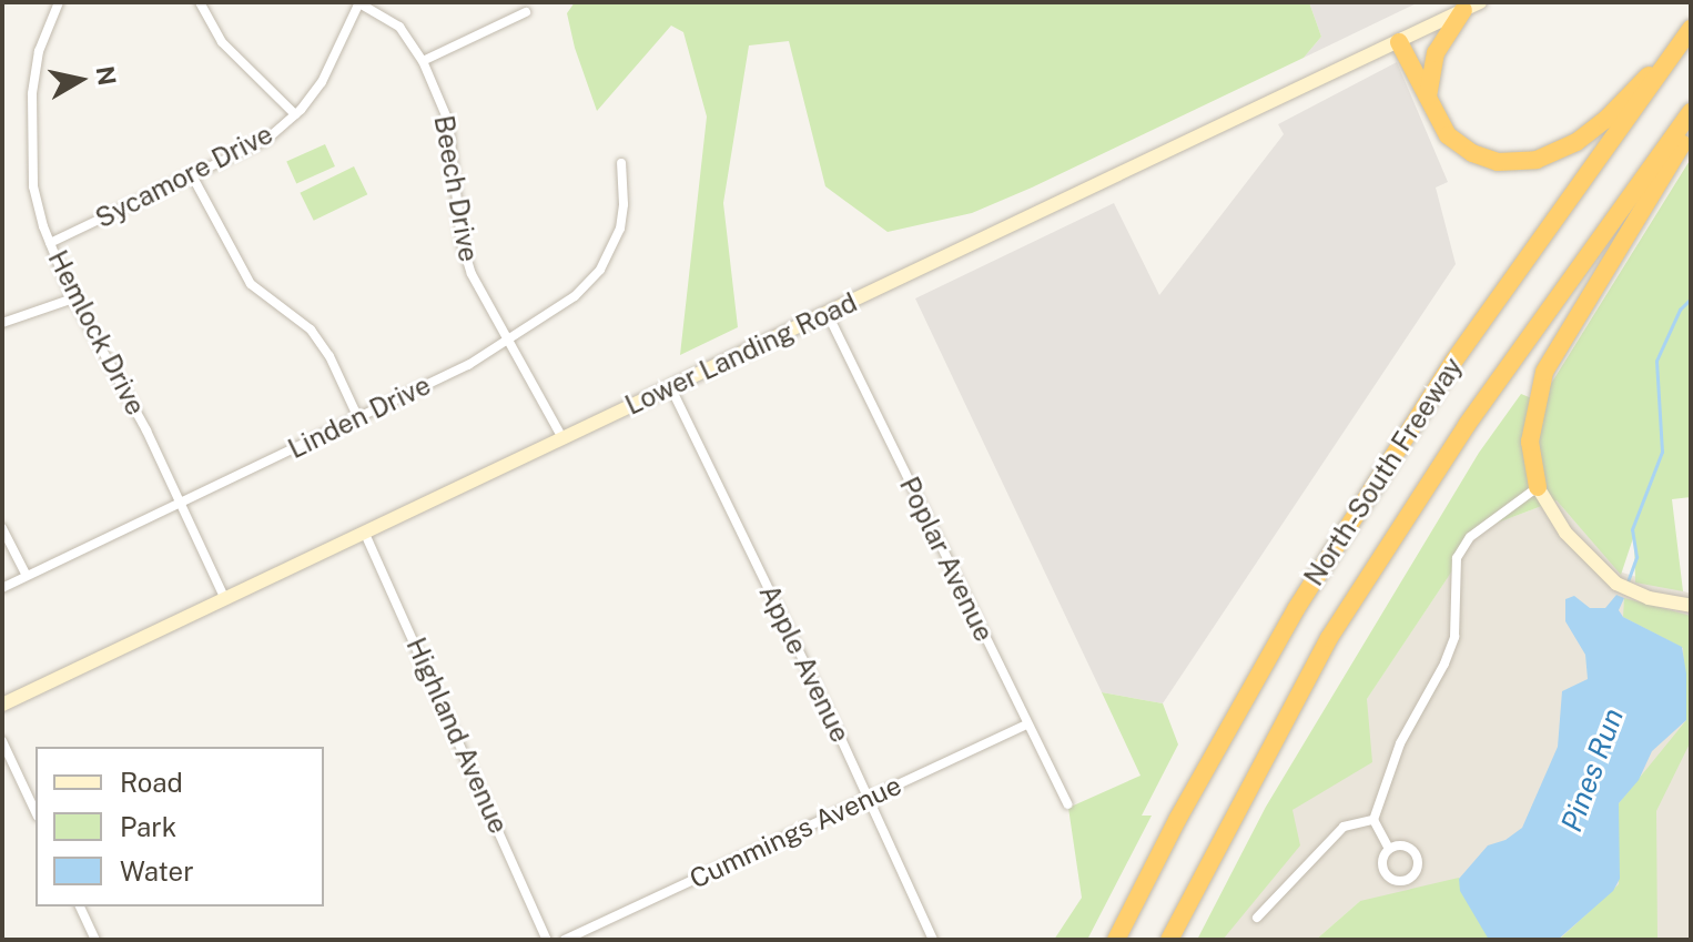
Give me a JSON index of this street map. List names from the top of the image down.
{
  "streets": {
    "highway": ["North-South Freeway"],
    "main road": ["Lower Landing Road"],
    "street": [
      "Sycamore Drive",
      "Beech Drive",
      "Hemlock Drive",
      "Linden Drive",
      "Poplar Avenue",
      "Apple Avenue",
      "Highland Avenue",
      "Cummings Avenue"
    ]
  },
  "crossings": [
    ["Sycamore Drive", "Beech Drive"],
    ["Sycamore Drive", "Hemlock Drive"],
    ["Beech Drive", "Lower Landing Road"],
    ["Beech Drive", "Linden Drive"],
    ["Hemlock Drive", "Lower Landing Road"],
    ["Hemlock Drive", "Linden Drive"],
    ["Lower Landing Road", "Poplar Avenue"],
    ["Lower Landing Road", "Apple Avenue"],
    ["Lower Landing Road", "Highland Avenue"],
    ["Poplar Avenue", "Cummings Avenue"],
    ["Apple Avenue", "Cummings Avenue"]
  ],
  "water": ["Pines Run"],
  "legend": ["Road", "Park", "Water"],
  "north": "right"
}
